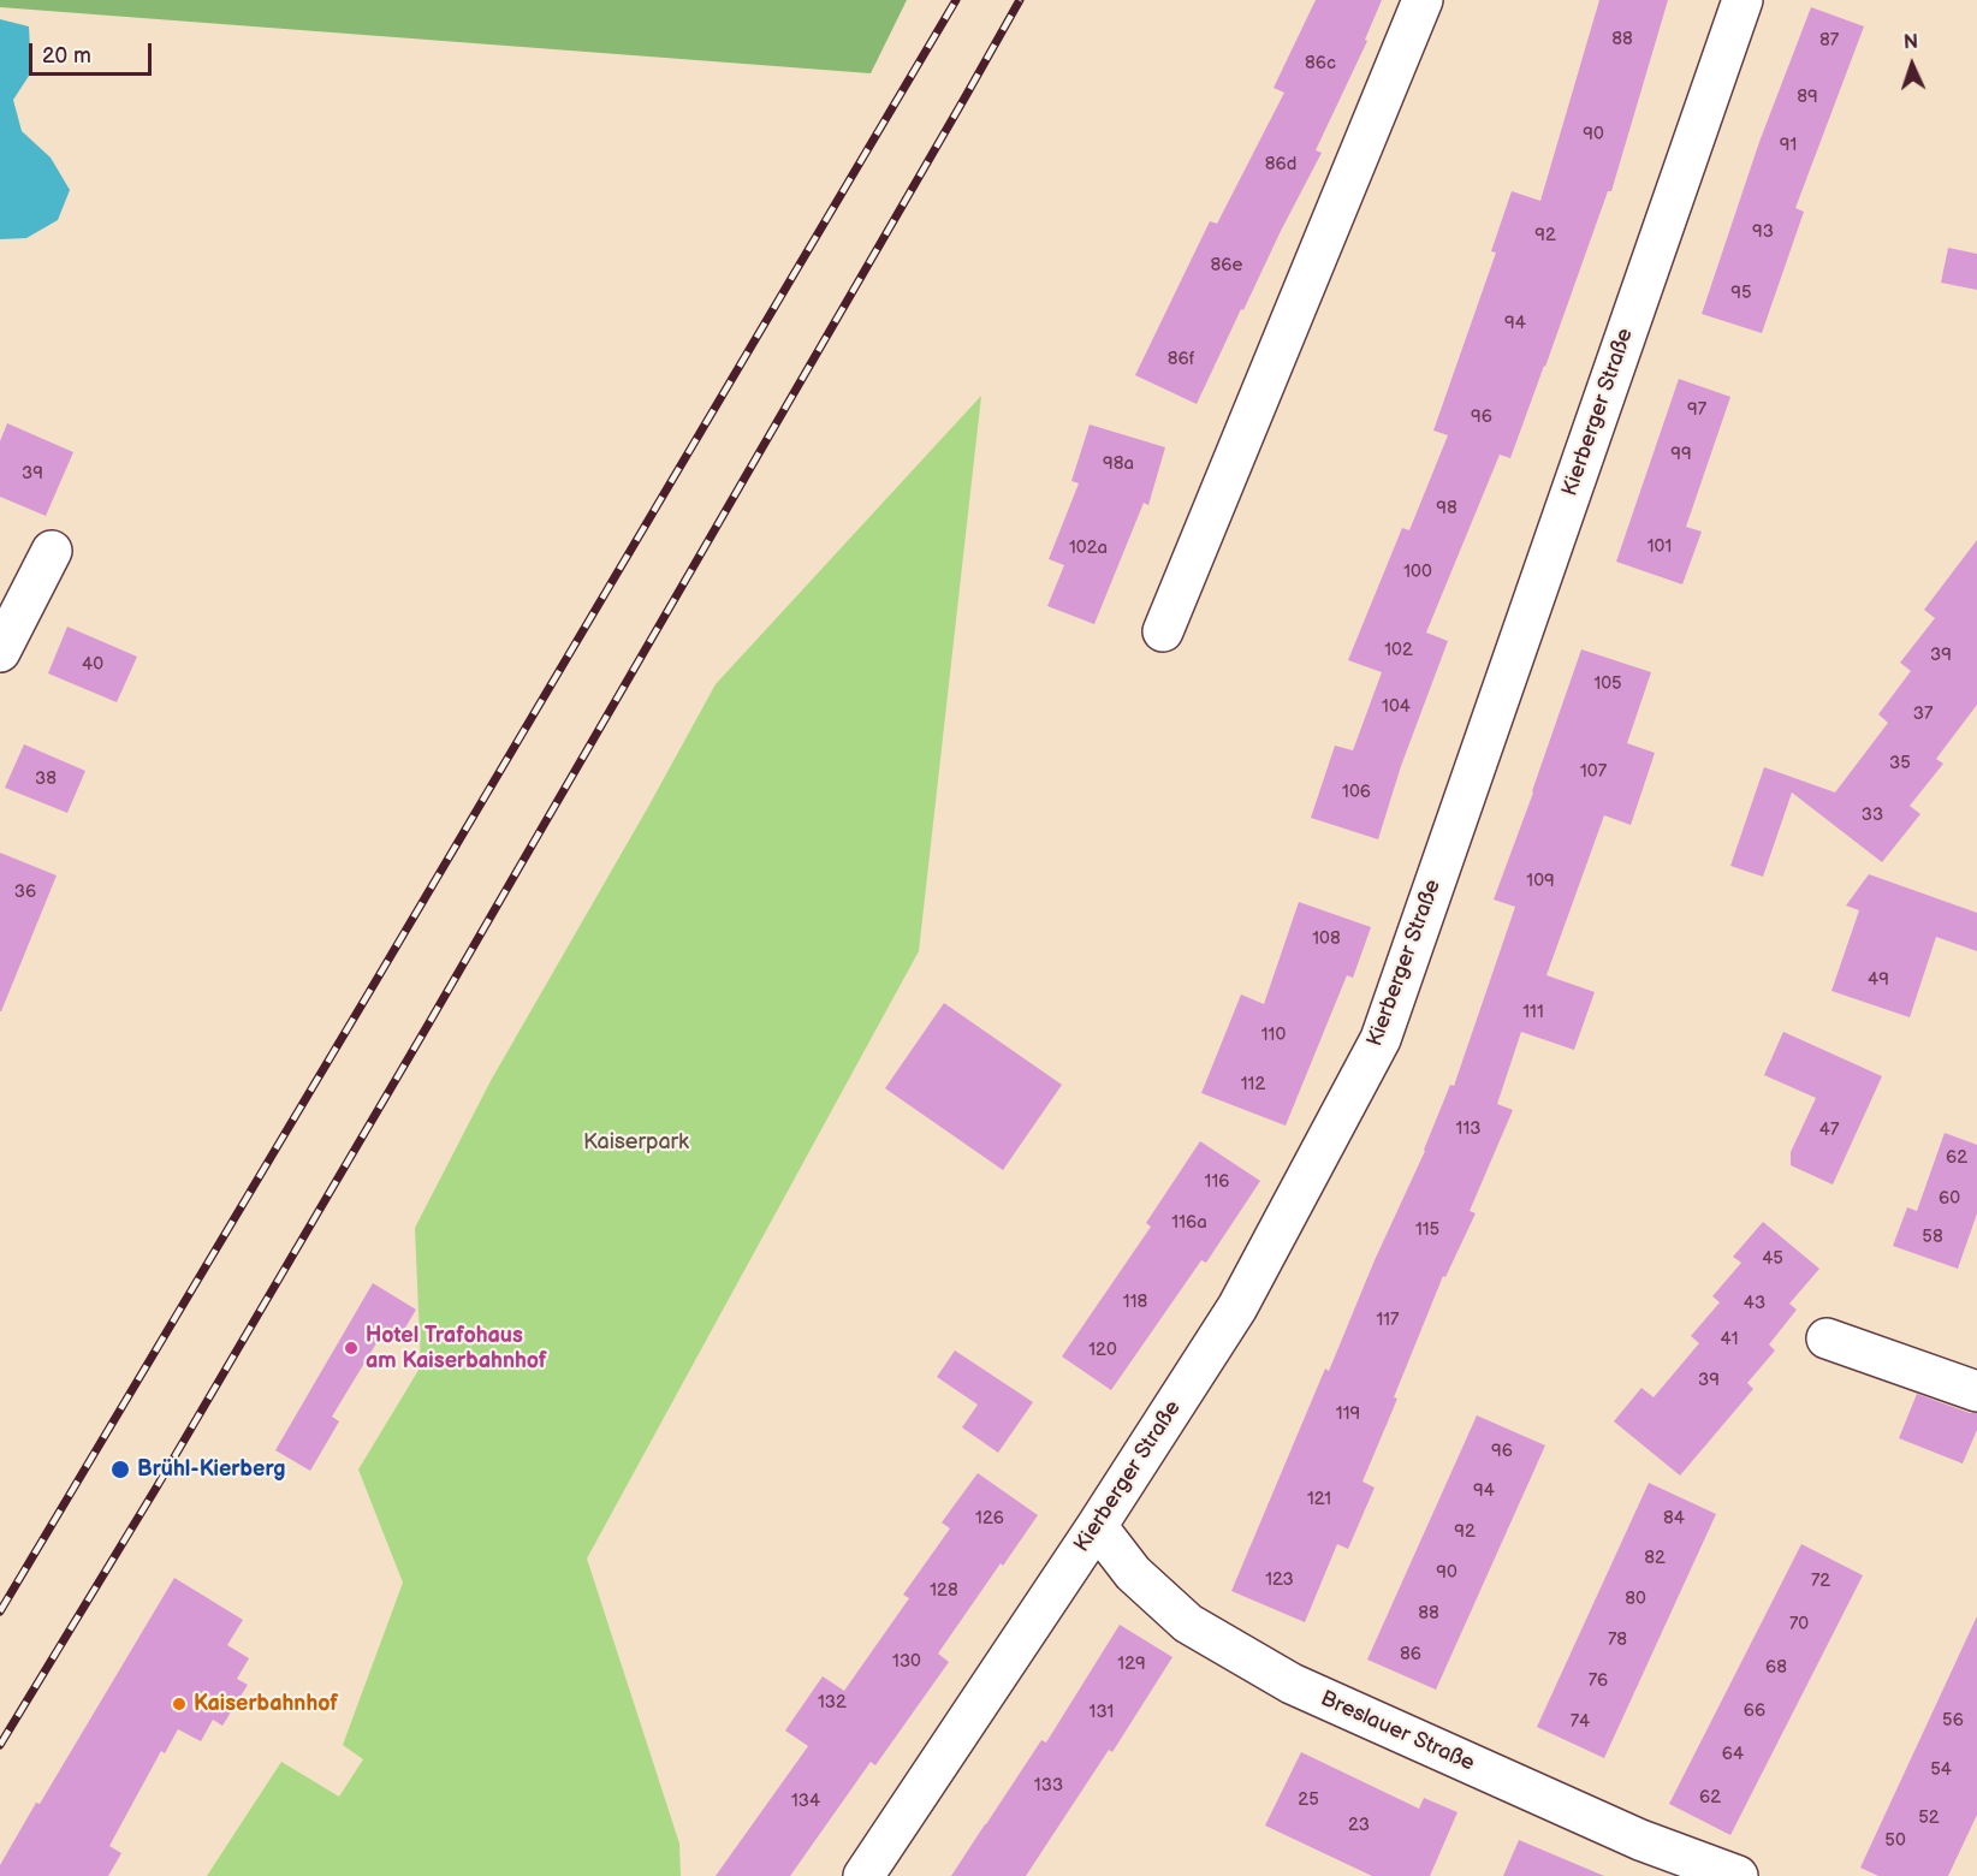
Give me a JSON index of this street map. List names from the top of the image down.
{
  "streets": {
    "street": ["Kierberger Straße", "Breslauer Straße"]
  },
  "crossings": [
    ["Kierberger Straße", "Breslauer Straße"]
  ],
  "parks": ["Kaiserpark"],
  "places": ["Hotel Trafohaus am Kaiserbahnhof", "Brühl-Kierberg", "Kaiserbahnhof"],
  "house_numbers": [
    "88",
    "87",
    "86c",
    "89",
    "90",
    "91",
    "86d",
    "93",
    "92",
    "86e",
    "95",
    "94",
    "86f",
    "97",
    "96",
    "99",
    "98a",
    "39",
    "98",
    "101",
    "102a",
    "100",
    "102",
    "39",
    "40",
    "105",
    "104",
    "37",
    "35",
    "107",
    "38",
    "106",
    "33",
    "109",
    "36",
    "108",
    "49",
    "111",
    "110",
    "112",
    "113",
    "47",
    "62",
    "116",
    "60",
    "116a",
    "115",
    "58",
    "45",
    "118",
    "43",
    "117",
    "41",
    "120",
    "39",
    "119",
    "96",
    "94",
    "121",
    "126",
    "84",
    "92",
    "82",
    "90",
    "123",
    "72",
    "128",
    "80",
    "88",
    "70",
    "78",
    "86",
    "130",
    "129",
    "68",
    "76",
    "132",
    "66",
    "131",
    "56",
    "74",
    "64",
    "54",
    "133",
    "62",
    "25",
    "134",
    "52",
    "23",
    "50"
  ],
  "scale_bar": "20 m",
  "north": "top"
}
